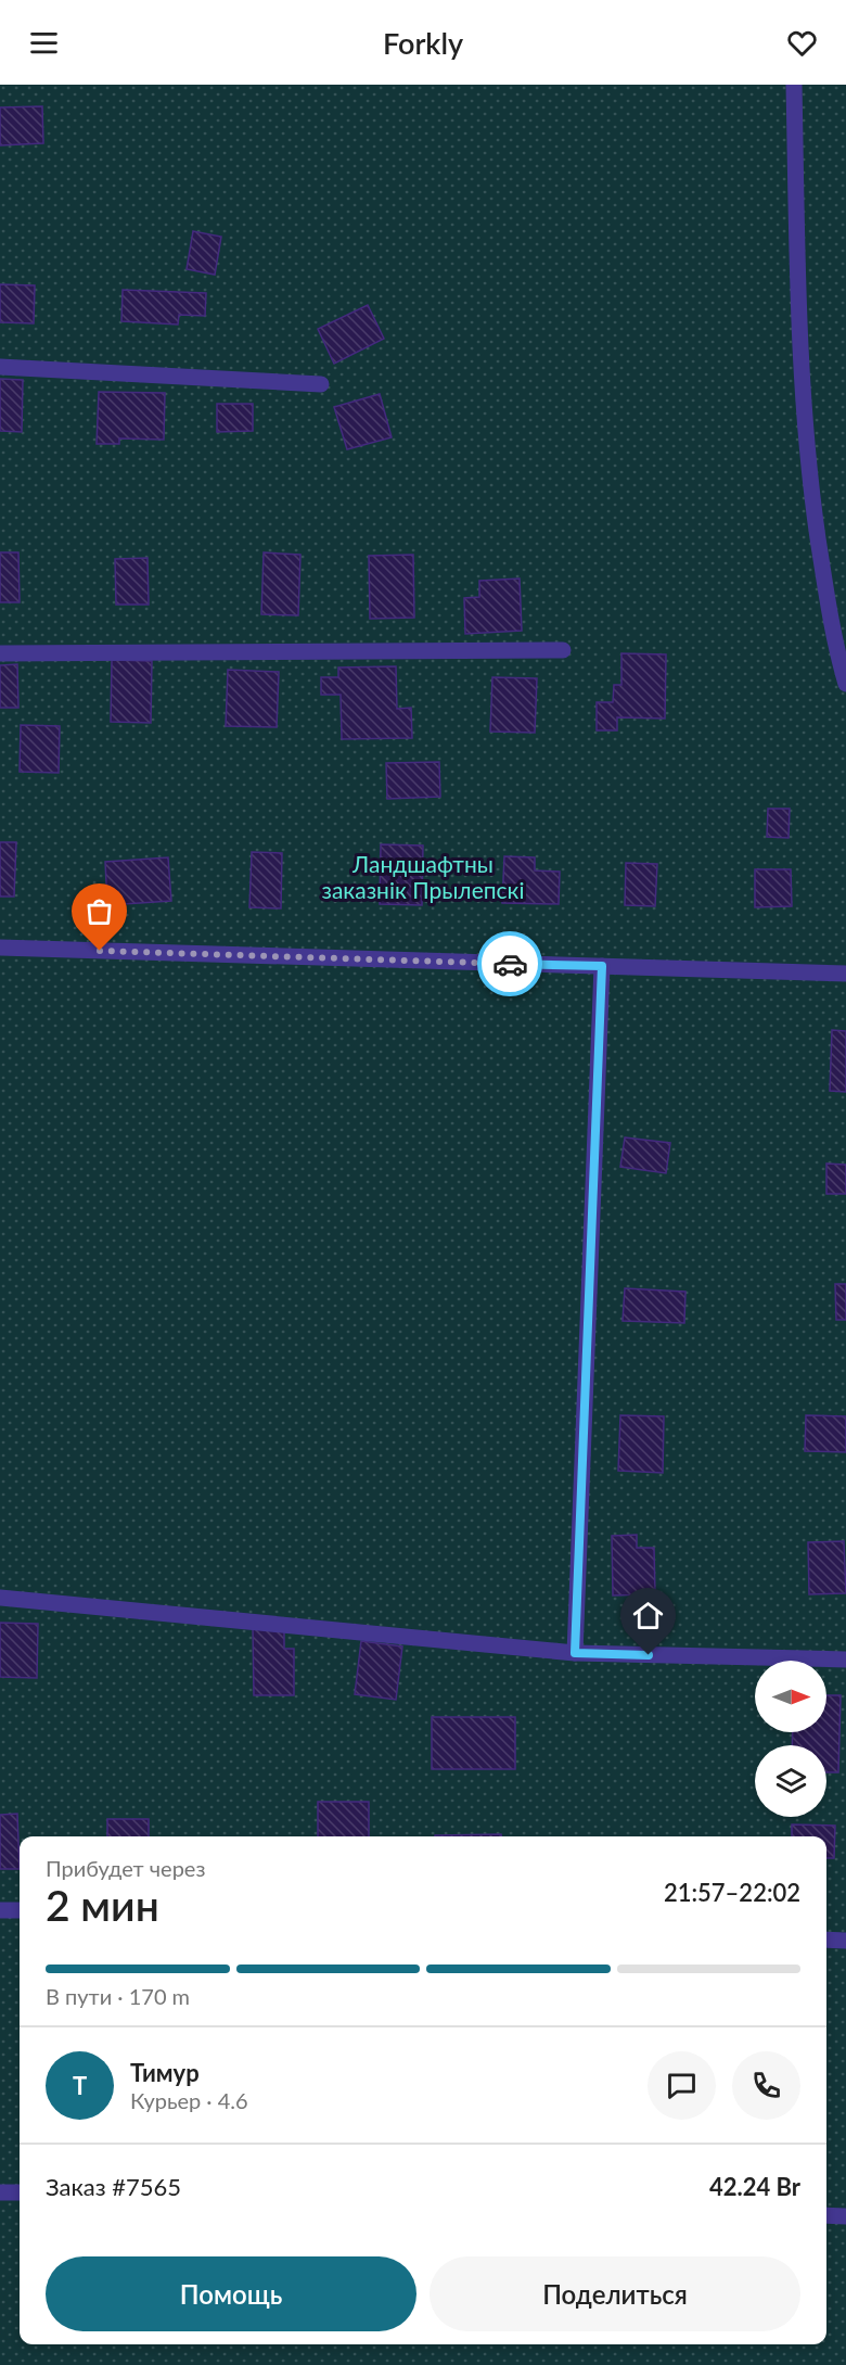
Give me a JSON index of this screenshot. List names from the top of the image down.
{
  "parks": ["Ландшафтны заказнік Прылепскі"],
  "north": "right",
  "page": {
    "header": "Forkly",
    "heading": ["2 мин", "Прибудет через", "21:57–22:02"],
    "panel": [
      "Тимур",
      "Курьер · 4.6",
      "Заказ #7565",
      "42.24 Br"
    ],
    "bar": "В пути · 170 m",
    "round": "Т",
    "buttons": ["Помощь", "Поделиться"]
  }
}
